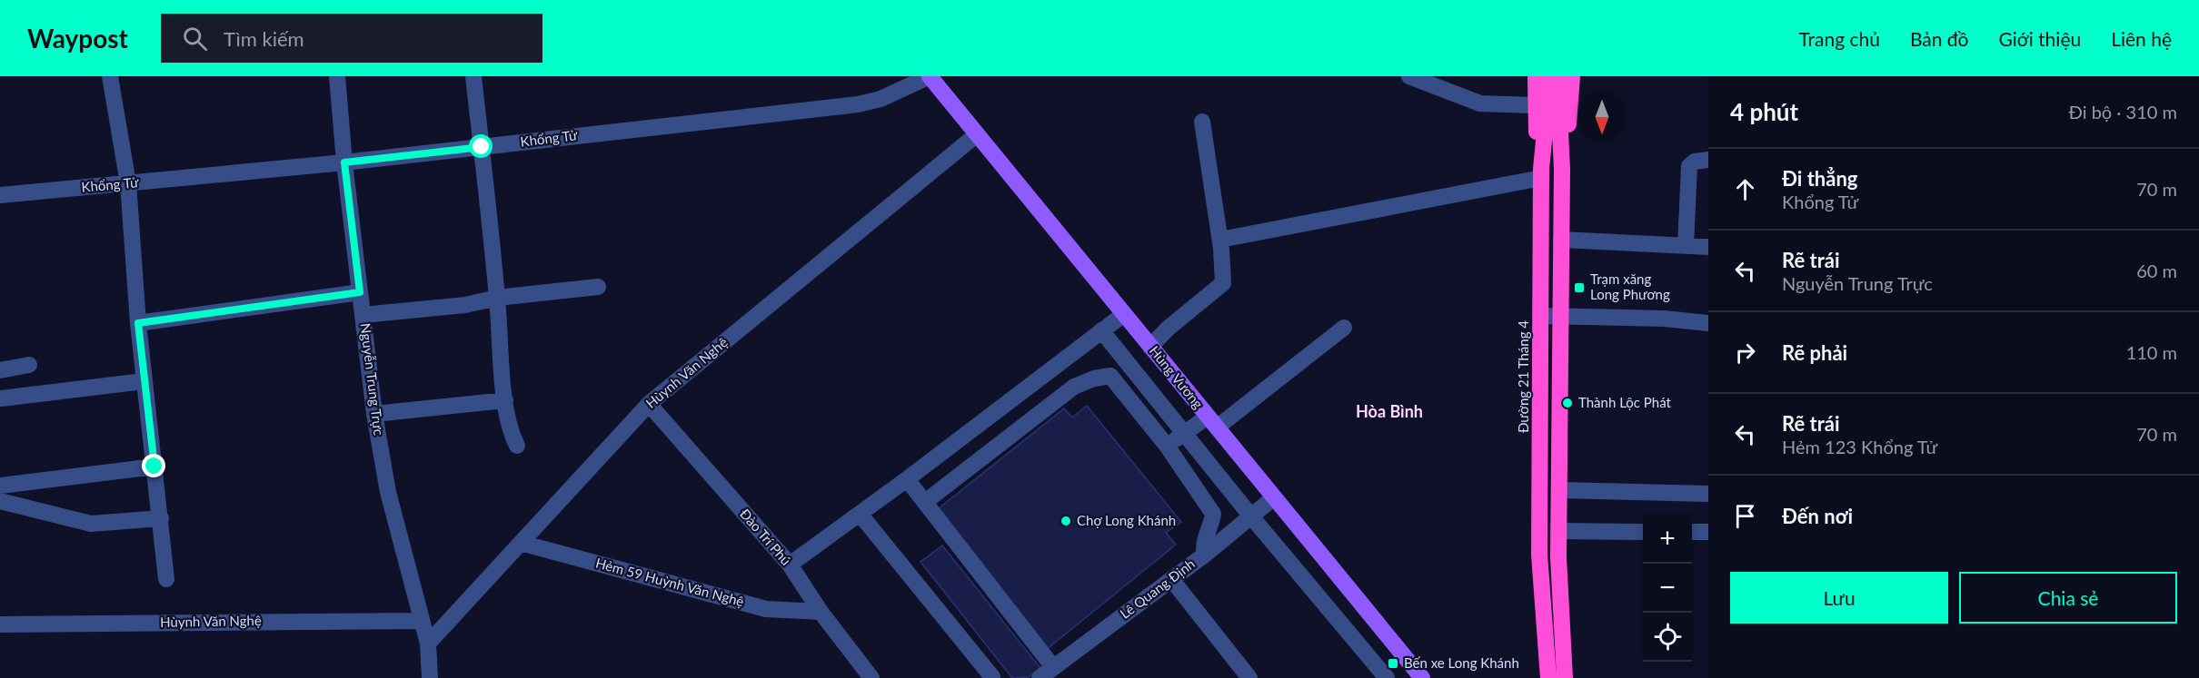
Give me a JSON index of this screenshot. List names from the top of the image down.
{
  "streets": {
    "highway": ["Đường 21 Tháng 4"],
    "main road": ["Hùng Vương"],
    "street": [
      "Khổng Tử",
      "Hùynh Văn Nghệ",
      "Nguyễn Trung Trực",
      "Đào Trí Phú",
      "Hẻm 59 Huỳnh Văn Nghệ",
      "Lê Quang Định"
    ]
  },
  "crossings": [
    ["Khổng Tử", "Hùng Vương"],
    ["Khổng Tử", "Nguyễn Trung Trực"],
    ["Hùynh Văn Nghệ", "Hùng Vương"],
    ["Hùynh Văn Nghệ", "Nguyễn Trung Trực"],
    ["Hùynh Văn Nghệ", "Đào Trí Phú"],
    ["Hùynh Văn Nghệ", "Hẻm 59 Huỳnh Văn Nghệ"],
    ["Hùng Vương", "Lê Quang Định"],
    ["Đào Trí Phú", "Hẻm 59 Huỳnh Văn Nghệ"]
  ],
  "districts": ["Hòa Bình"],
  "places": {
    "transit": ["Trạm xăng Long Phương", "Bến xe Long Khánh"],
    "other": ["Thành Lộc Phát", "Chợ Long Khánh"]
  },
  "north": "bottom",
  "page": {
    "header": "Waypost",
    "search": "Tìm kiếm",
    "nav": [
      "Trang chủ",
      "Bản đồ",
      "Giới thiệu",
      "Liên hệ"
    ],
    "heading": ["4 phút", "Đi bộ · 310 m"],
    "list": [
      ["Đi thẳng", "Khổng Tử", "70 m"],
      ["Rẽ trái", "Nguyễn Trung Trực", "60 m"],
      ["Rẽ phải", "110 m"],
      ["Rẽ trái", "Hẻm 123 Khổng Tử", "70 m"],
      "Đến nơi"
    ],
    "map_buttons": ["+", "−"],
    "buttons": ["Lưu", "Chia sẻ"]
  }
}
